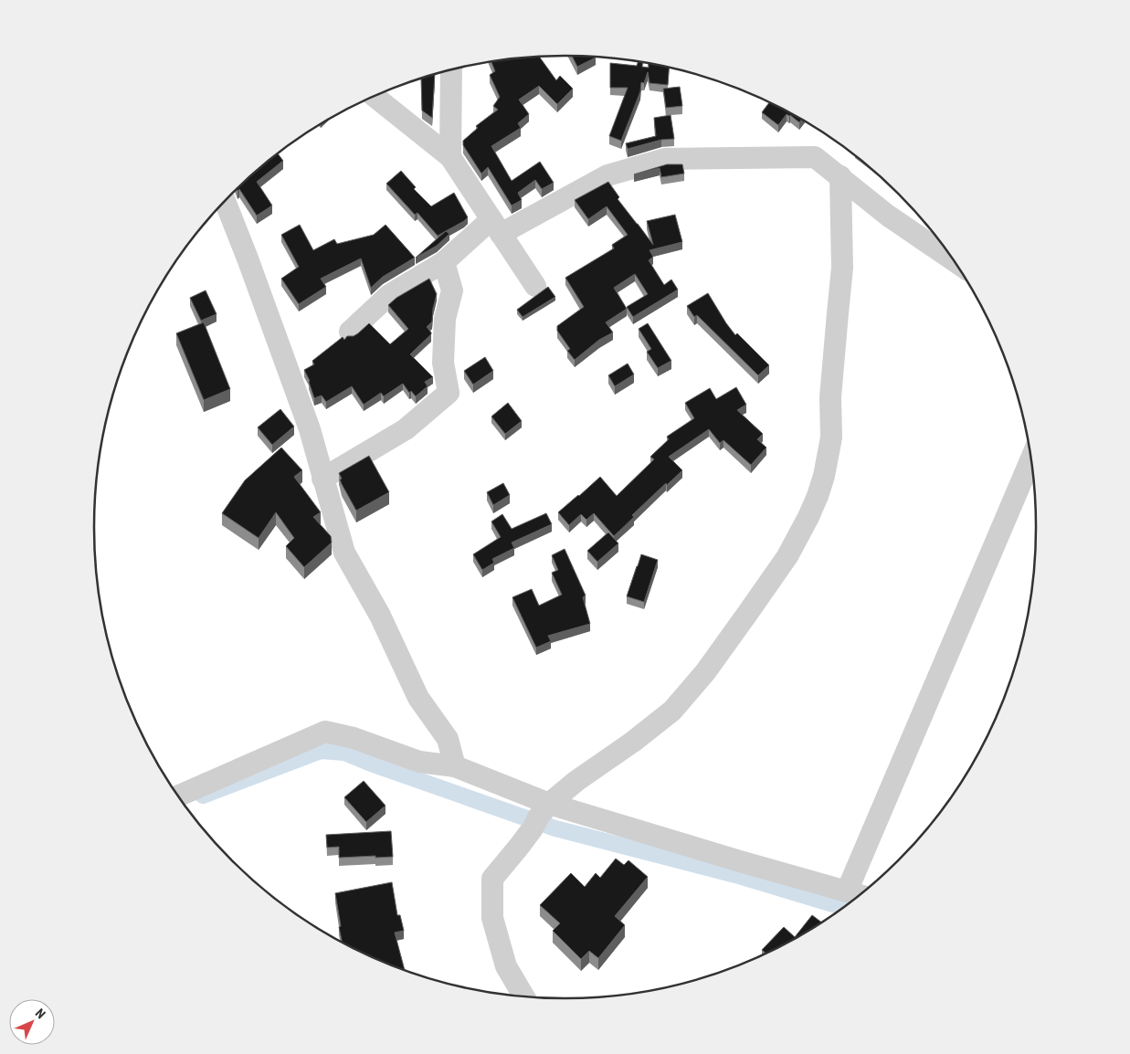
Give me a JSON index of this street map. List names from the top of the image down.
{
  "north": "top right"
}
